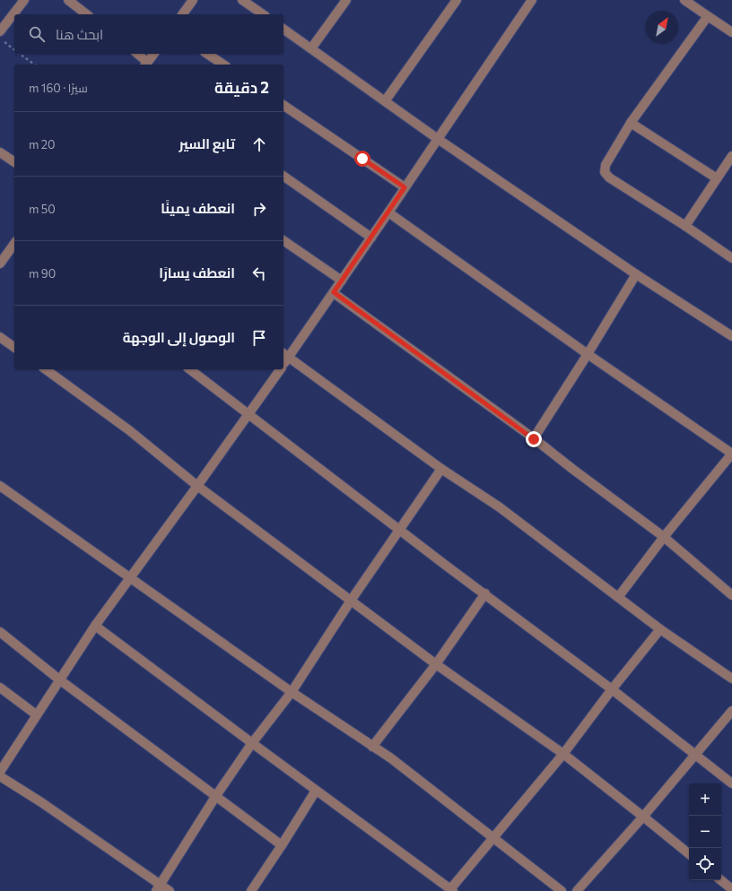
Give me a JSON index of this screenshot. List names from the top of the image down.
{
  "north": "top right",
  "page": {
    "search": "ابحث هنا",
    "heading": ["2 دقيقة", "سيرًا · 160 m"],
    "list": [
      ["تابع السير", "20 m"],
      ["انعطف يمينًا", "50 m"],
      ["انعطف يسارًا", "90 m"],
      "الوصول إلى الوجهة"
    ],
    "map_buttons": ["+", "−"]
  }
}
